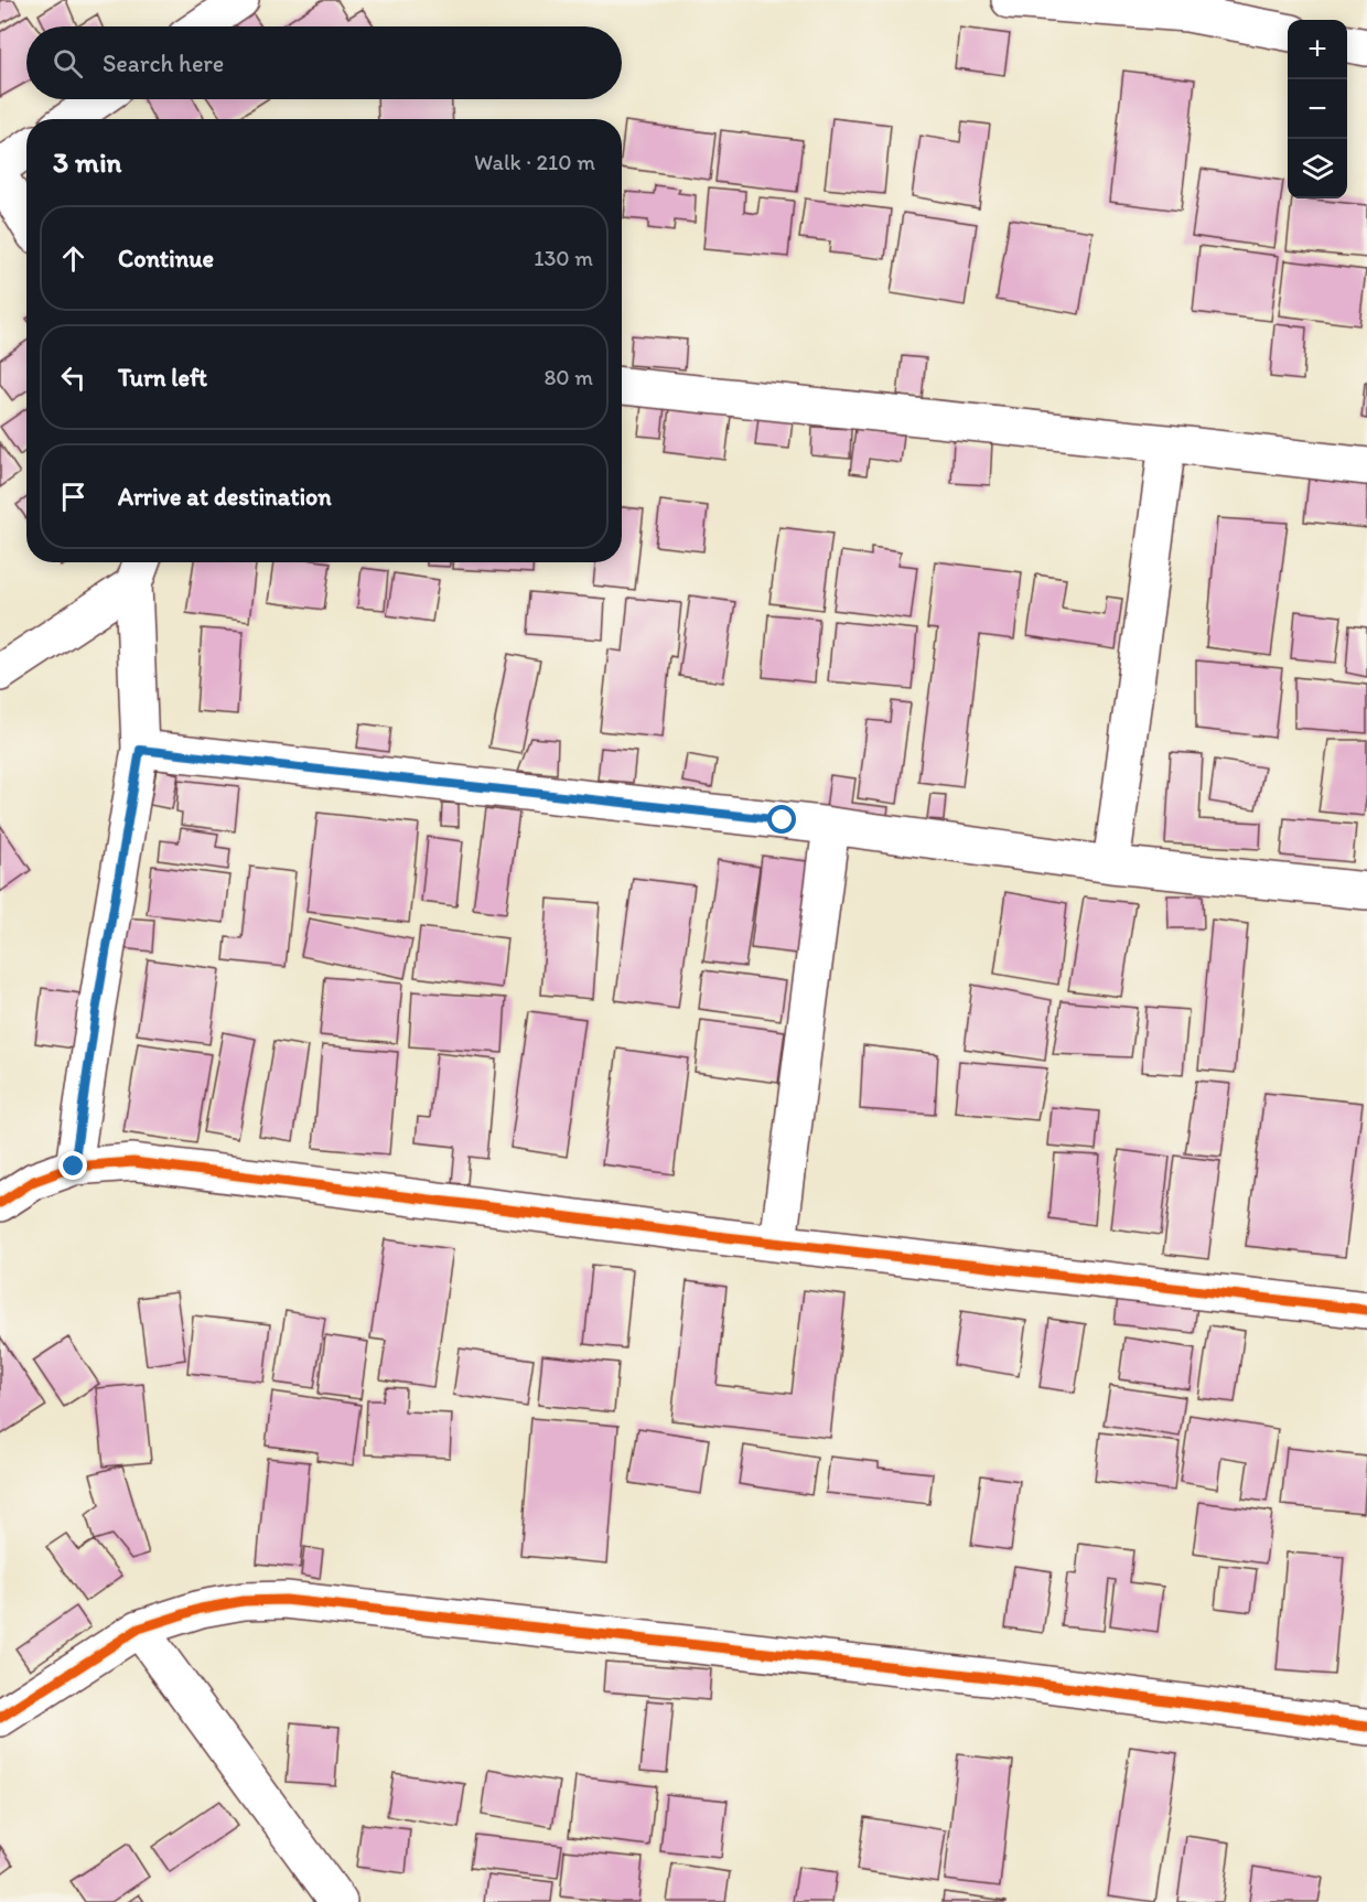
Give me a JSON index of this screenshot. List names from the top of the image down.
{
  "page": {
    "map_buttons": ["+", "−"],
    "search": "Search here",
    "heading": ["3 min", "Walk · 210 m"],
    "list": [
      ["Continue", "130 m"],
      ["Turn left", "80 m"],
      "Arrive at destination"
    ]
  }
}
